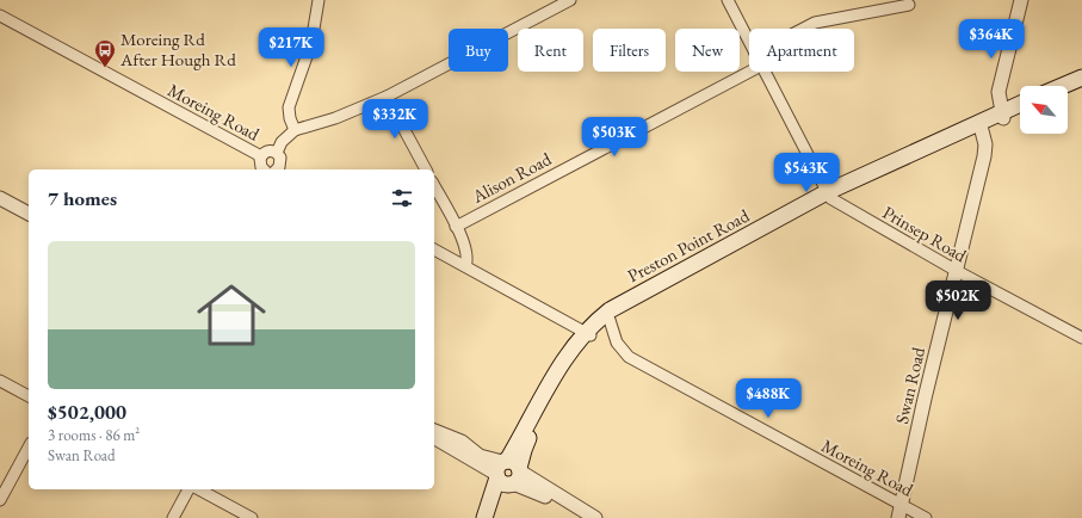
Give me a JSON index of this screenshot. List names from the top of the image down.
{
  "streets": {
    "main road": ["Preston Point Road"],
    "street": [
      "Moreing Road",
      "Alison Road",
      "Prinsep Road",
      "Swan Road"
    ]
  },
  "crossings": [
    ["Moreing Road", "Preston Point Road"],
    ["Moreing Road", "Swan Road"],
    ["Prinsep Road", "Preston Point Road"],
    ["Prinsep Road", "Swan Road"],
    ["Preston Point Road", "Swan Road"]
  ],
  "places": {
    "bus stop": ["Moreing Rd After Hough Rd"]
  },
  "north": "top left",
  "page": {
    "price": [
      "$364K",
      "$217K",
      "$332K",
      "$503K",
      "$543K",
      "$502K",
      "$488K"
    ],
    "chip": [
      "Buy",
      "Rent",
      "Filters",
      "New",
      "Apartment"
    ],
    "heading": "7 homes",
    "list": [
      {
        "name": "$502,000",
        "note": "3 rooms · 86 m² · Swan Road"
      }
    ]
  }
}
